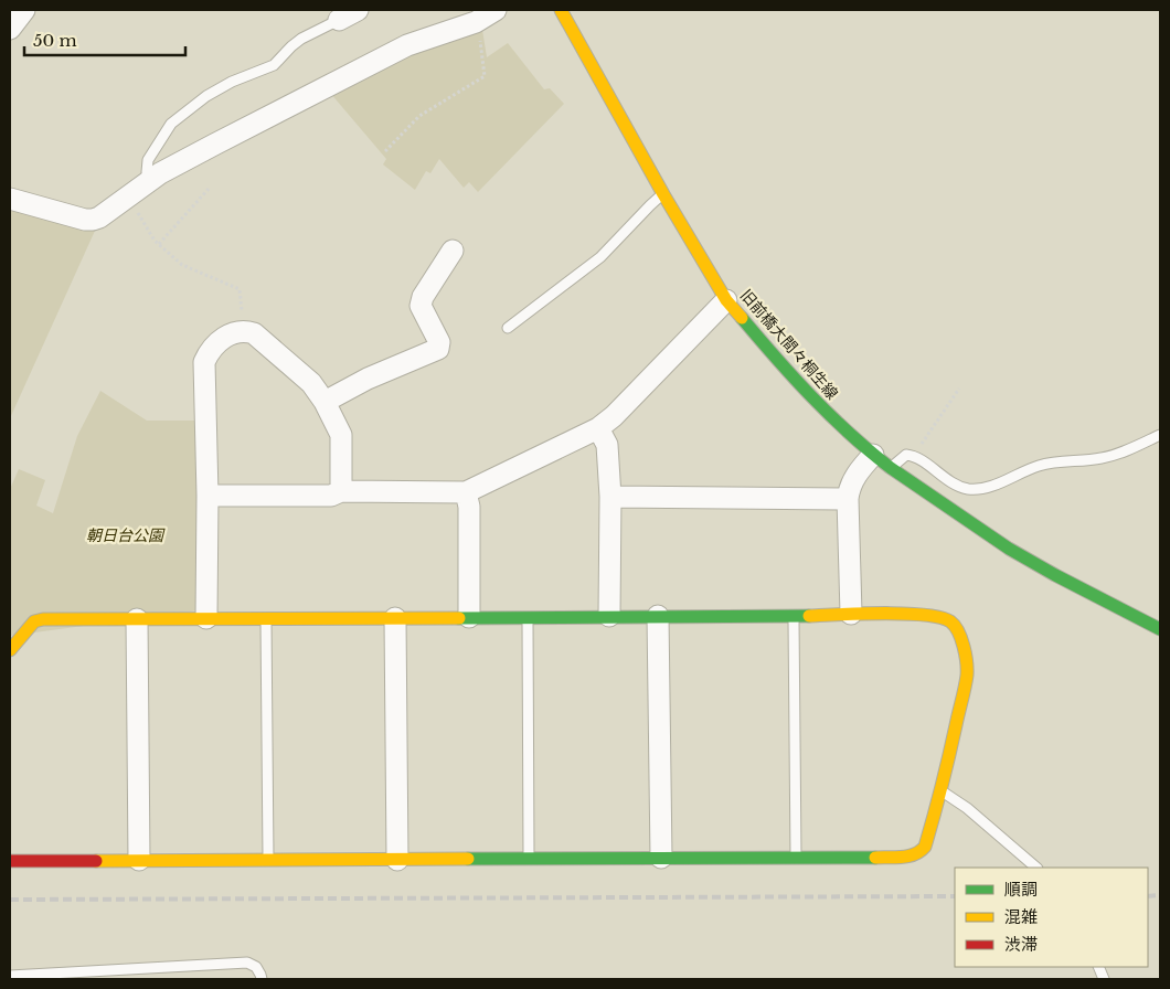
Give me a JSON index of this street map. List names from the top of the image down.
{
  "streets": {
    "street": ["旧前橋大間々桐生線"]
  },
  "parks": ["朝日台公園"],
  "legend": ["順調", "混雑", "渋滞"],
  "scale_bar": "50 m"
}
